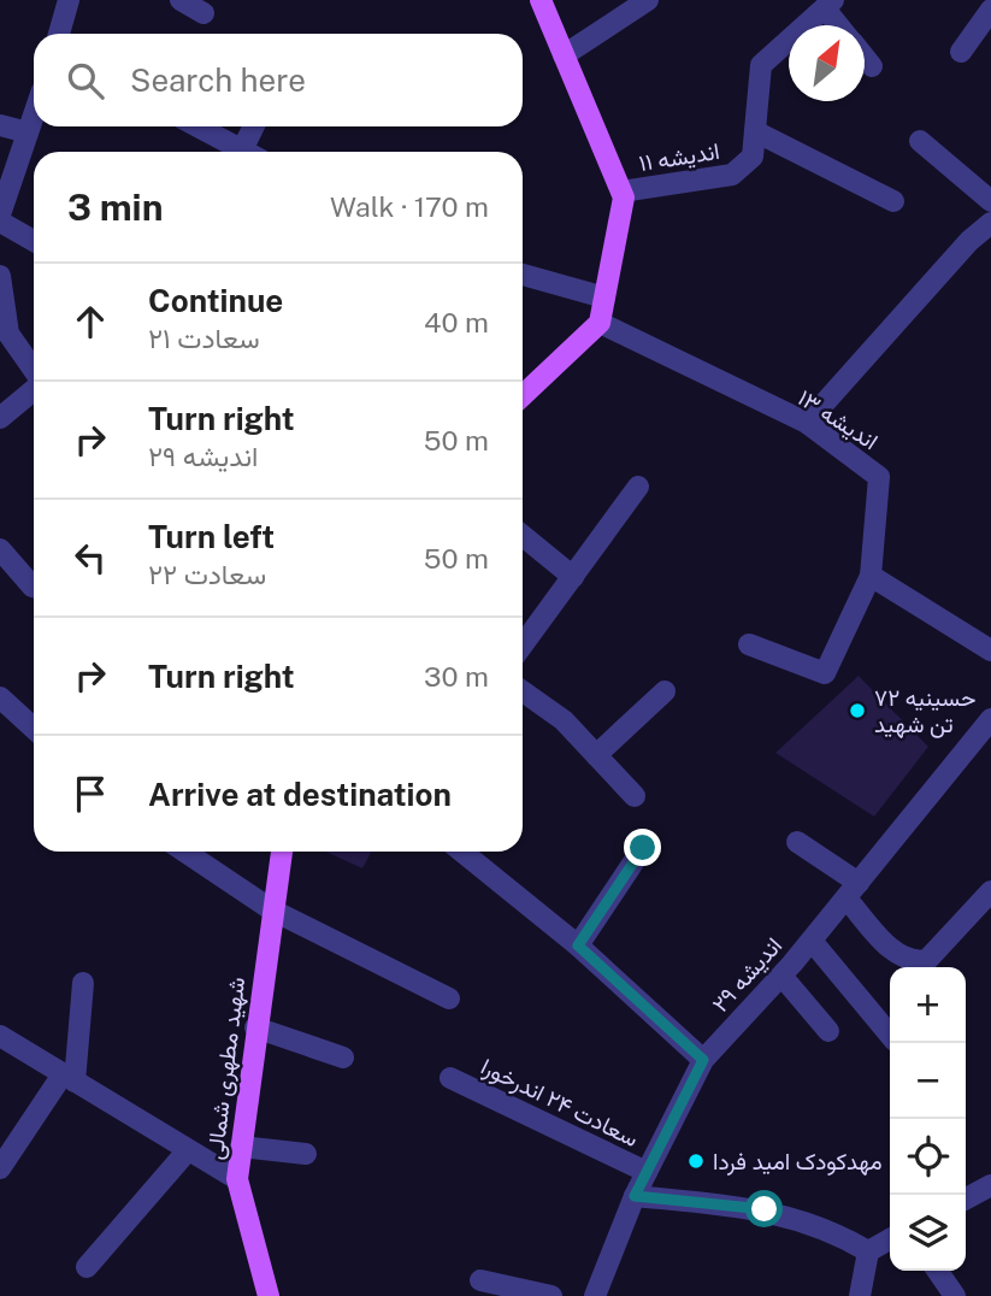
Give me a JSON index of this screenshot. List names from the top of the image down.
{
  "streets": {
    "main road": ["شهید مطهری شمالی"],
    "street": [
      "اندیشه ۱۱",
      "اندیشه ۱۳",
      "اندیشه ۲۹",
      "سعادت ۲۴ اندرخورا"
    ]
  },
  "crossings": [
    ["اندیشه ۲۹", "سعادت ۲۴ اندرخورا"]
  ],
  "places": ["حسینیه ۷۲ تن شهید", "مهدکودک امید فردا"],
  "north": "top right",
  "page": {
    "search": "Search here",
    "heading": ["3 min", "Walk · 170 m"],
    "list": [
      ["Continue", "سعادت ۲۱", "40 m"],
      ["Turn right", "اندیشه ۲۹", "50 m"],
      ["Turn left", "سعادت ۲۲", "50 m"],
      ["Turn right", "30 m"],
      "Arrive at destination"
    ],
    "map_buttons": ["+", "−"]
  }
}
